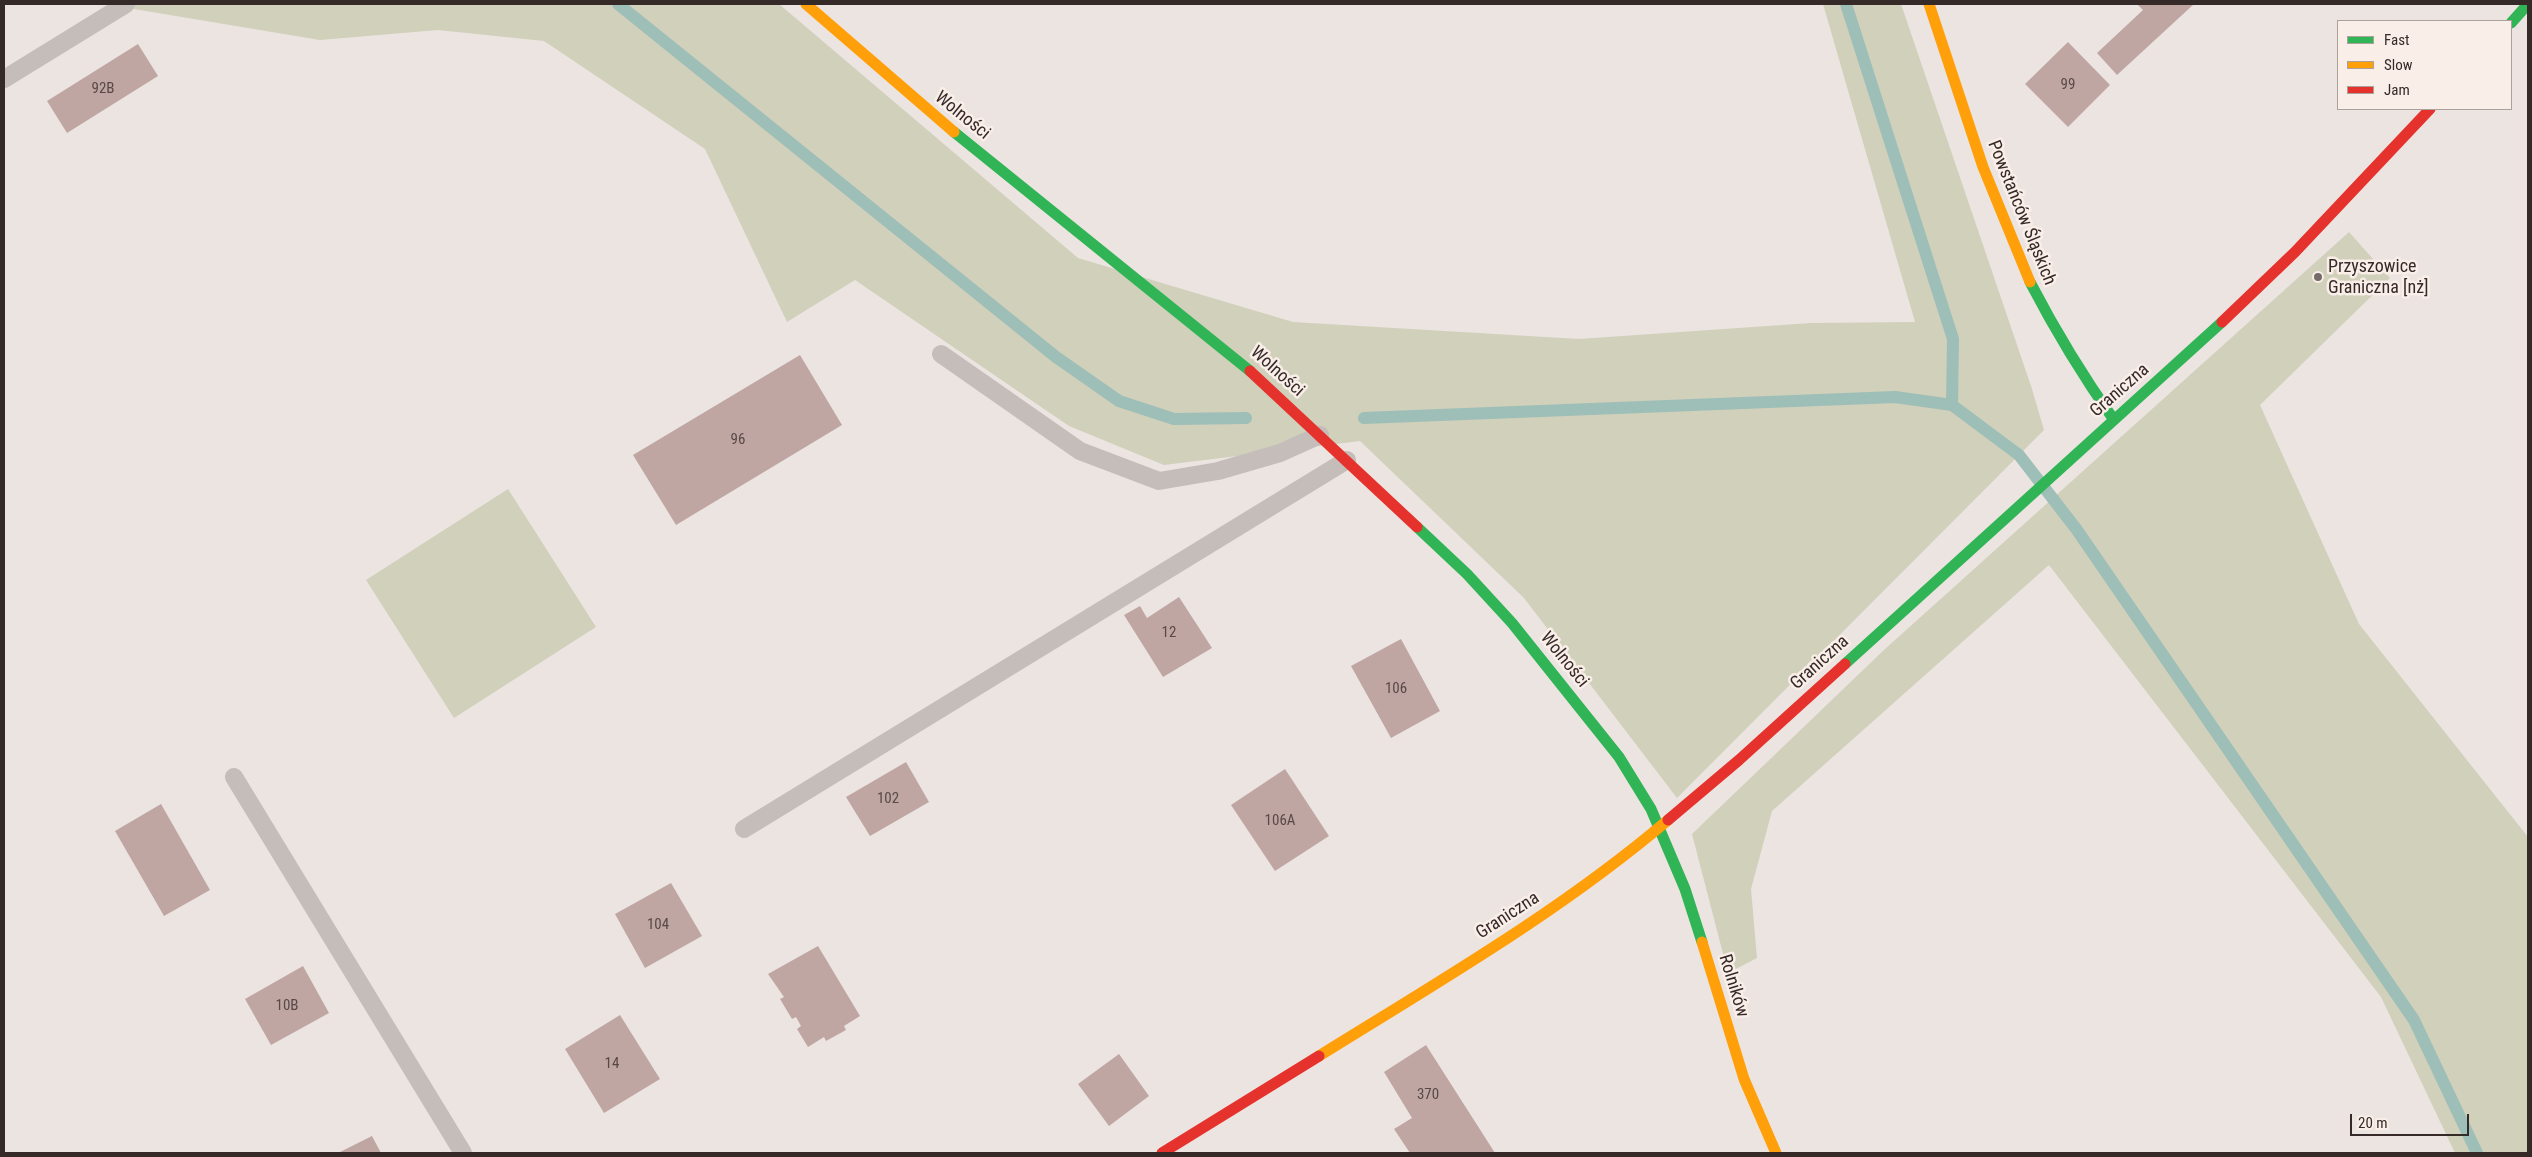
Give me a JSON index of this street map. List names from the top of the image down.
{
  "streets": {
    "street": [
      "Wolności",
      "Powstańców Śląskich",
      "Graniczna",
      "Rolników"
    ]
  },
  "crossings": [
    ["Wolności", "Graniczna"],
    ["Wolności", "Rolników"],
    ["Powstańców Śląskich", "Graniczna"],
    ["Graniczna", "Rolników"]
  ],
  "places": ["Przyszowice Graniczna [nż]"],
  "house_numbers": [
    "99",
    "92B",
    "96",
    "12",
    "106",
    "102",
    "106A",
    "104",
    "10B",
    "14",
    "370"
  ],
  "legend": ["Fast", "Slow", "Jam"],
  "scale_bar": "20 m"
}
